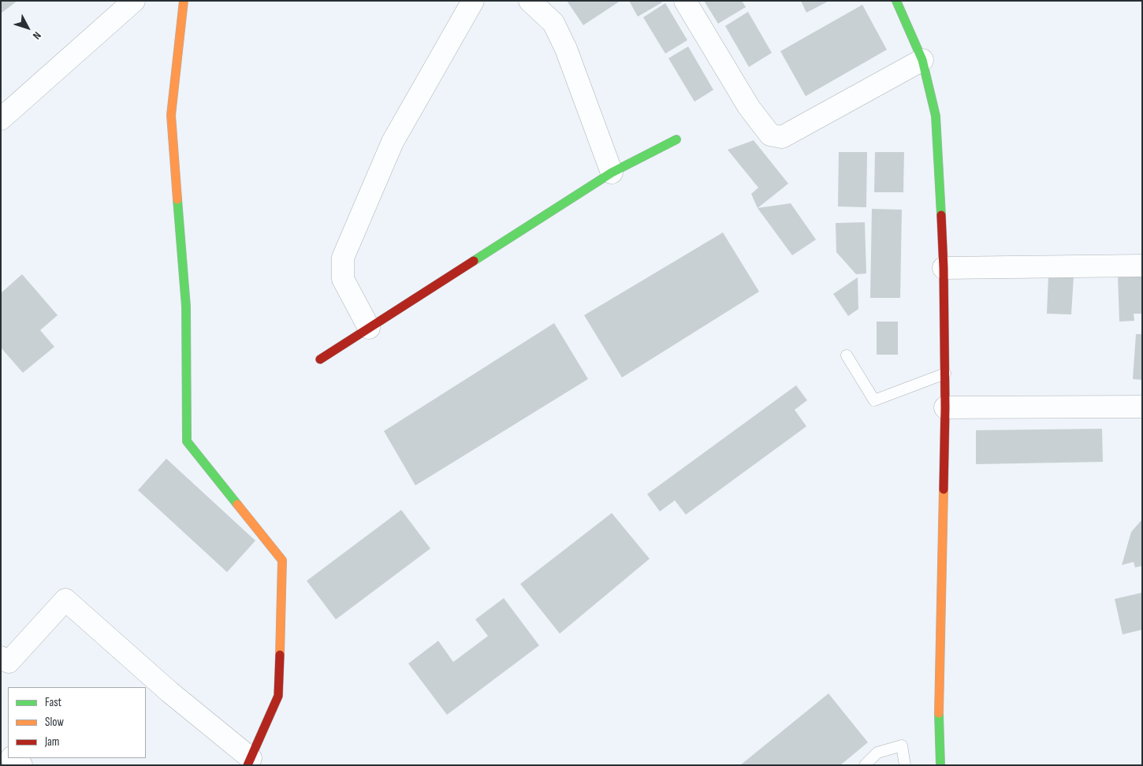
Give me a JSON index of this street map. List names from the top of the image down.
{
  "legend": ["Fast", "Slow", "Jam"],
  "north": "bottom right"
}
